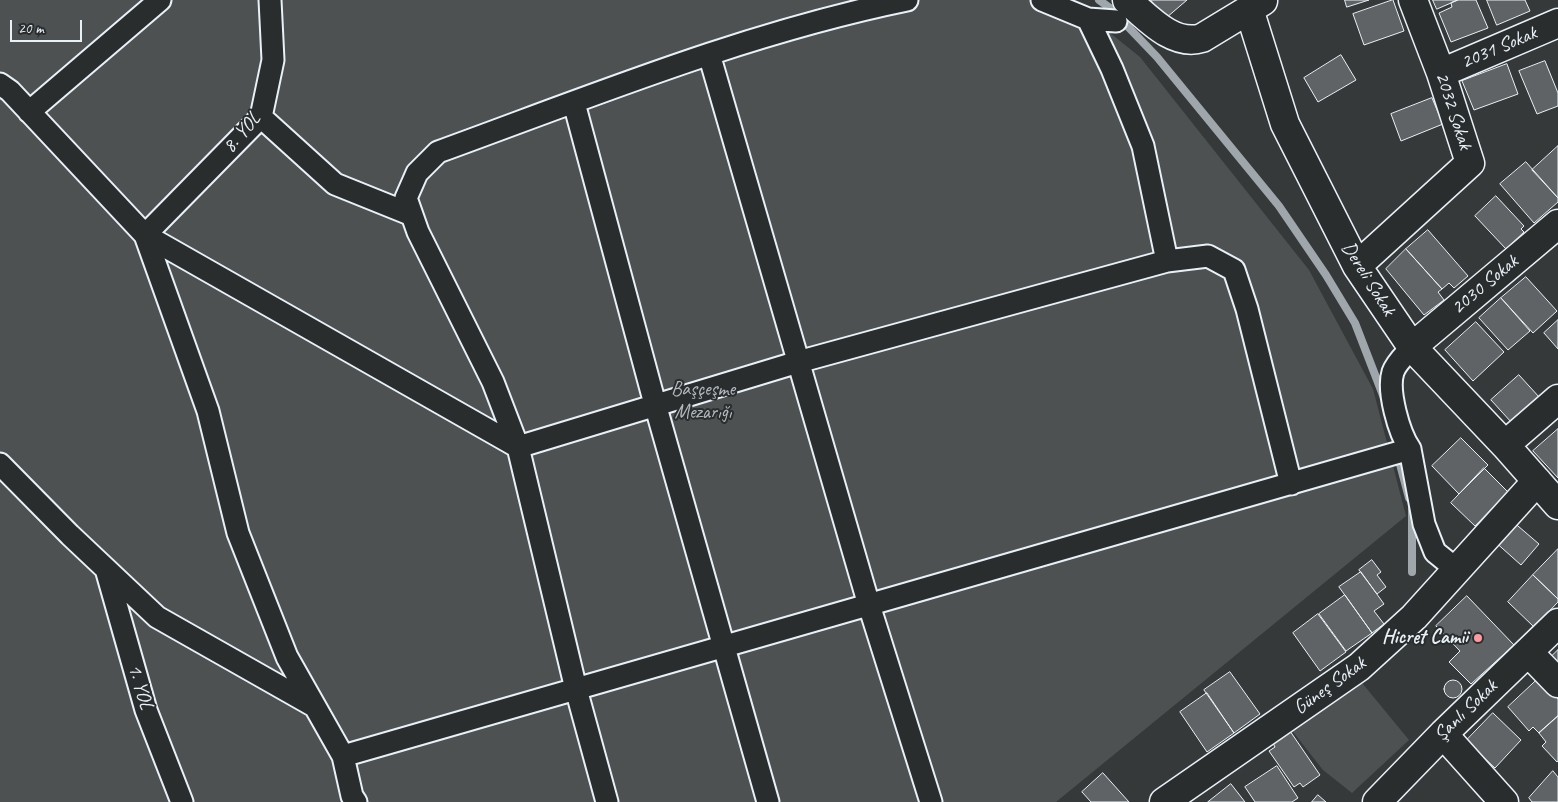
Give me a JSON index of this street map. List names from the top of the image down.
{
  "streets": {
    "street": [
      "2031 Sokak",
      "2032 Sokak",
      "8. YOL",
      "Dereli Sokak",
      "2030 Sokak",
      "Güneş Sokak",
      "1. YOL",
      "Şanlı Sokak"
    ]
  },
  "crossings": [
    ["2031 Sokak", "2032 Sokak"],
    ["2032 Sokak", "Dereli Sokak"],
    ["Dereli Sokak", "2030 Sokak"],
    ["Dereli Sokak", "Güneş Sokak"]
  ],
  "parks": ["Başçeşme Mezarığı"],
  "places": ["Hicret Camii"],
  "scale_bar": "20 m"
}
